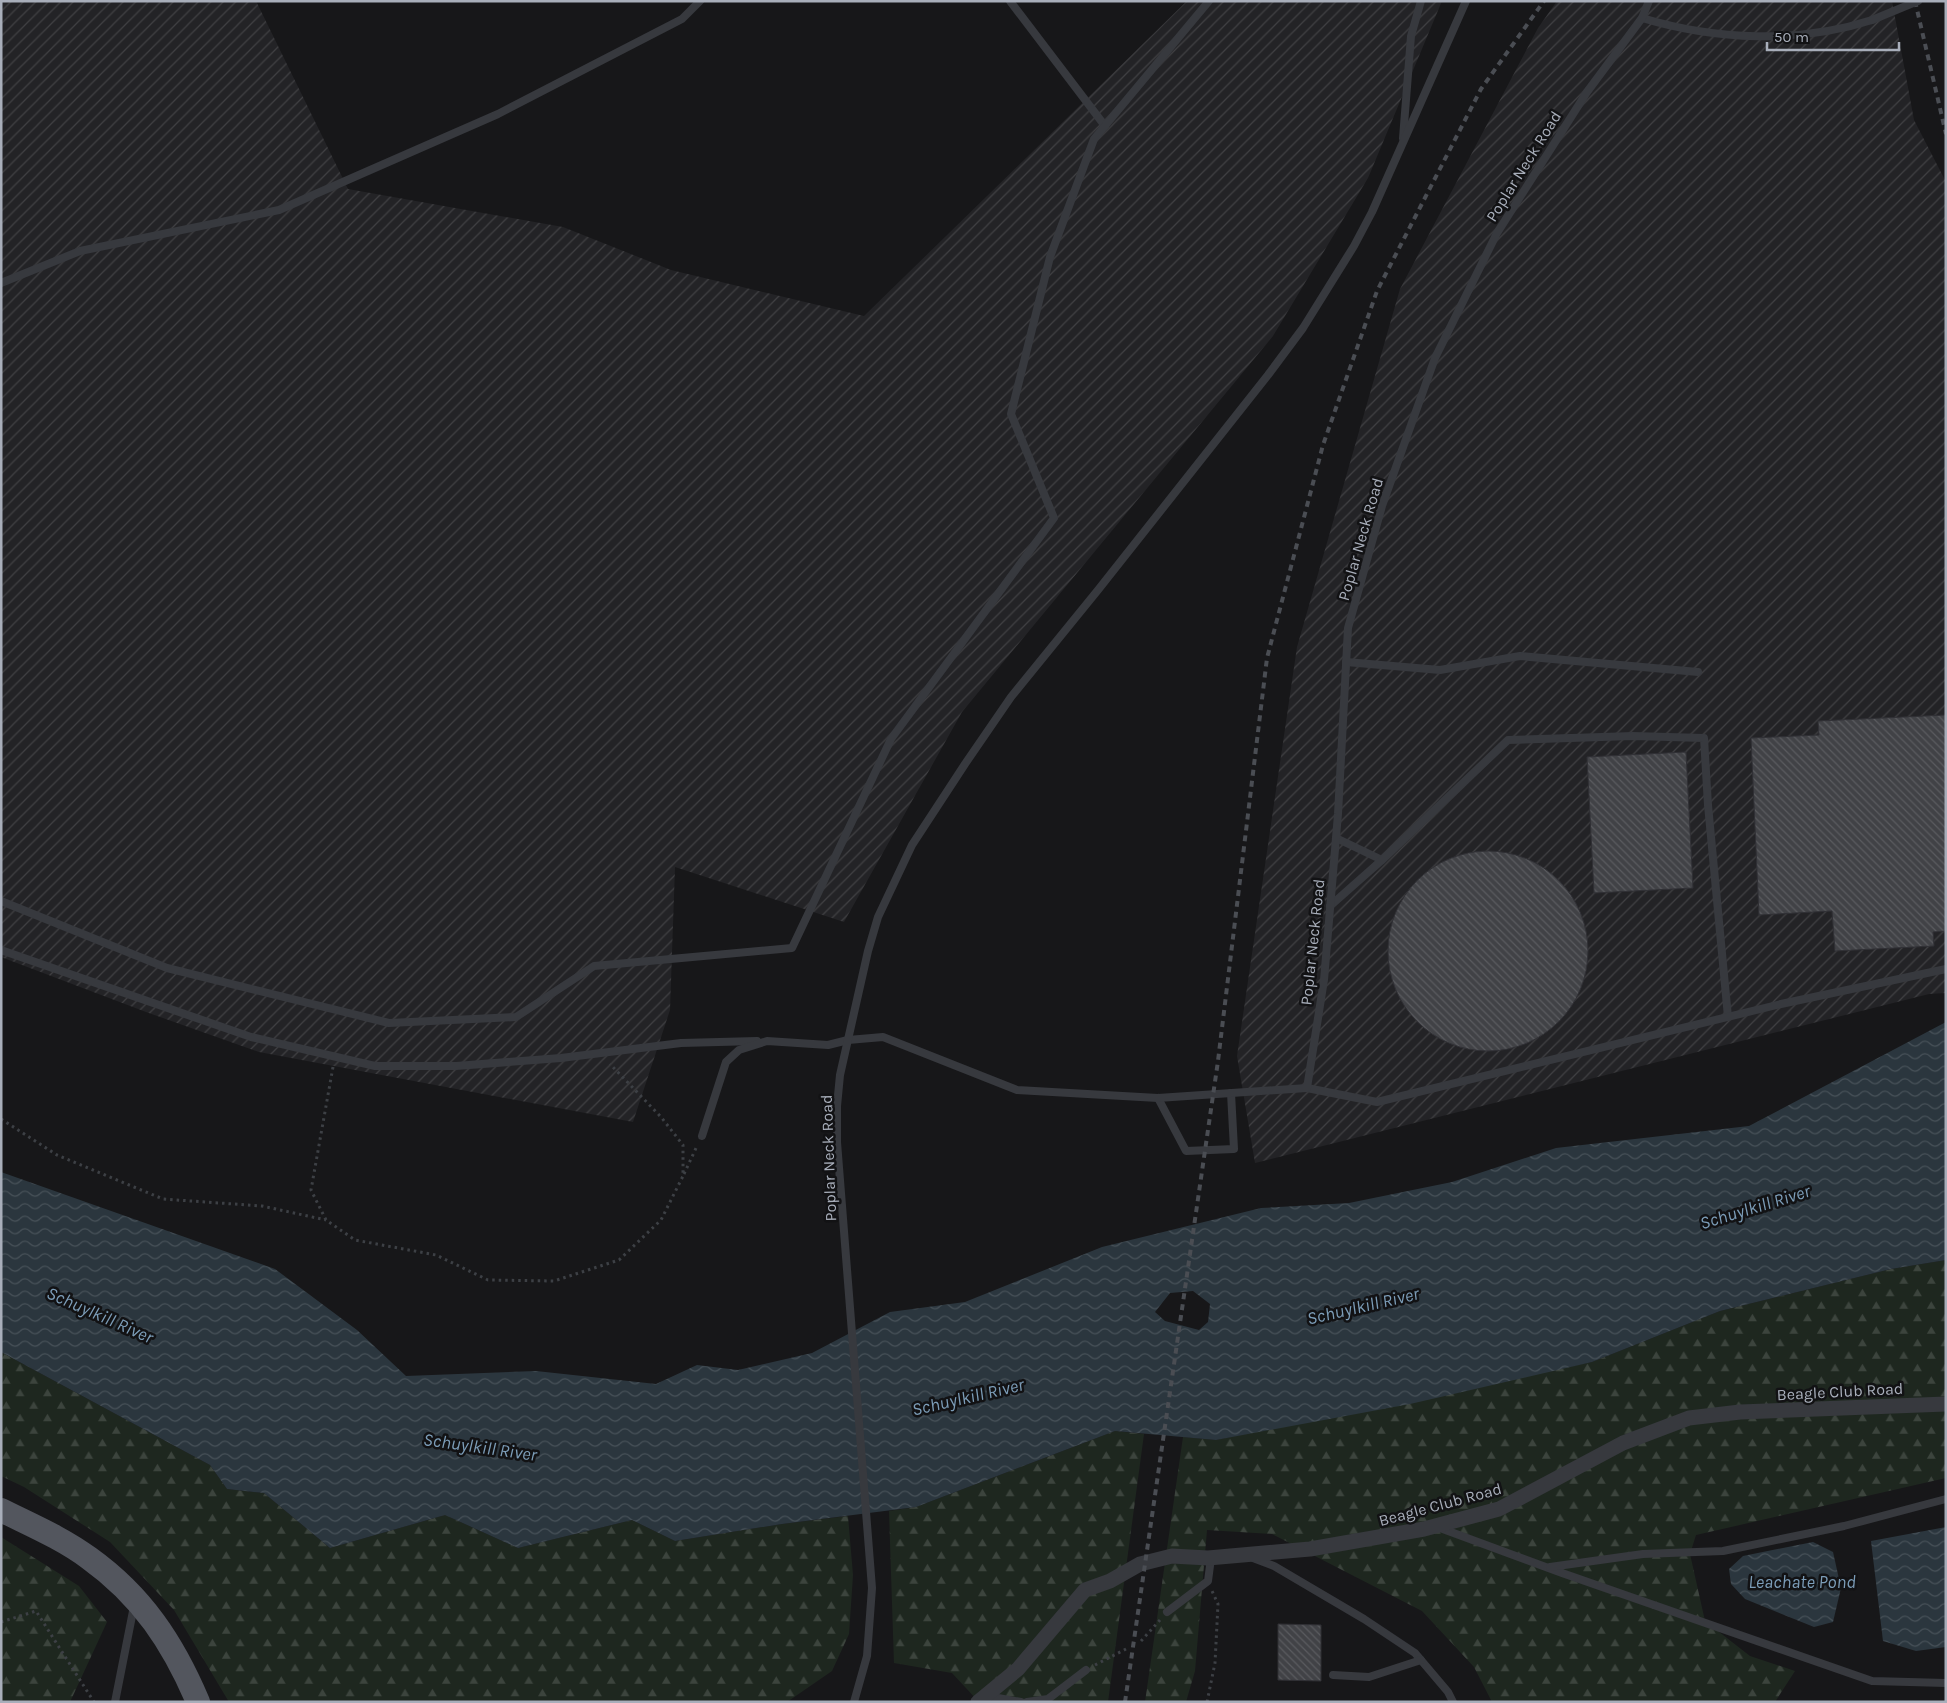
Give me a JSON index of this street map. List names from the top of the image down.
{
  "streets": {
    "street": ["Beagle Club Road"],
    "lane": ["Poplar Neck Road"]
  },
  "water": ["Schuylkill River", "Leachate Pond"],
  "scale_bar": "50 m"
}
